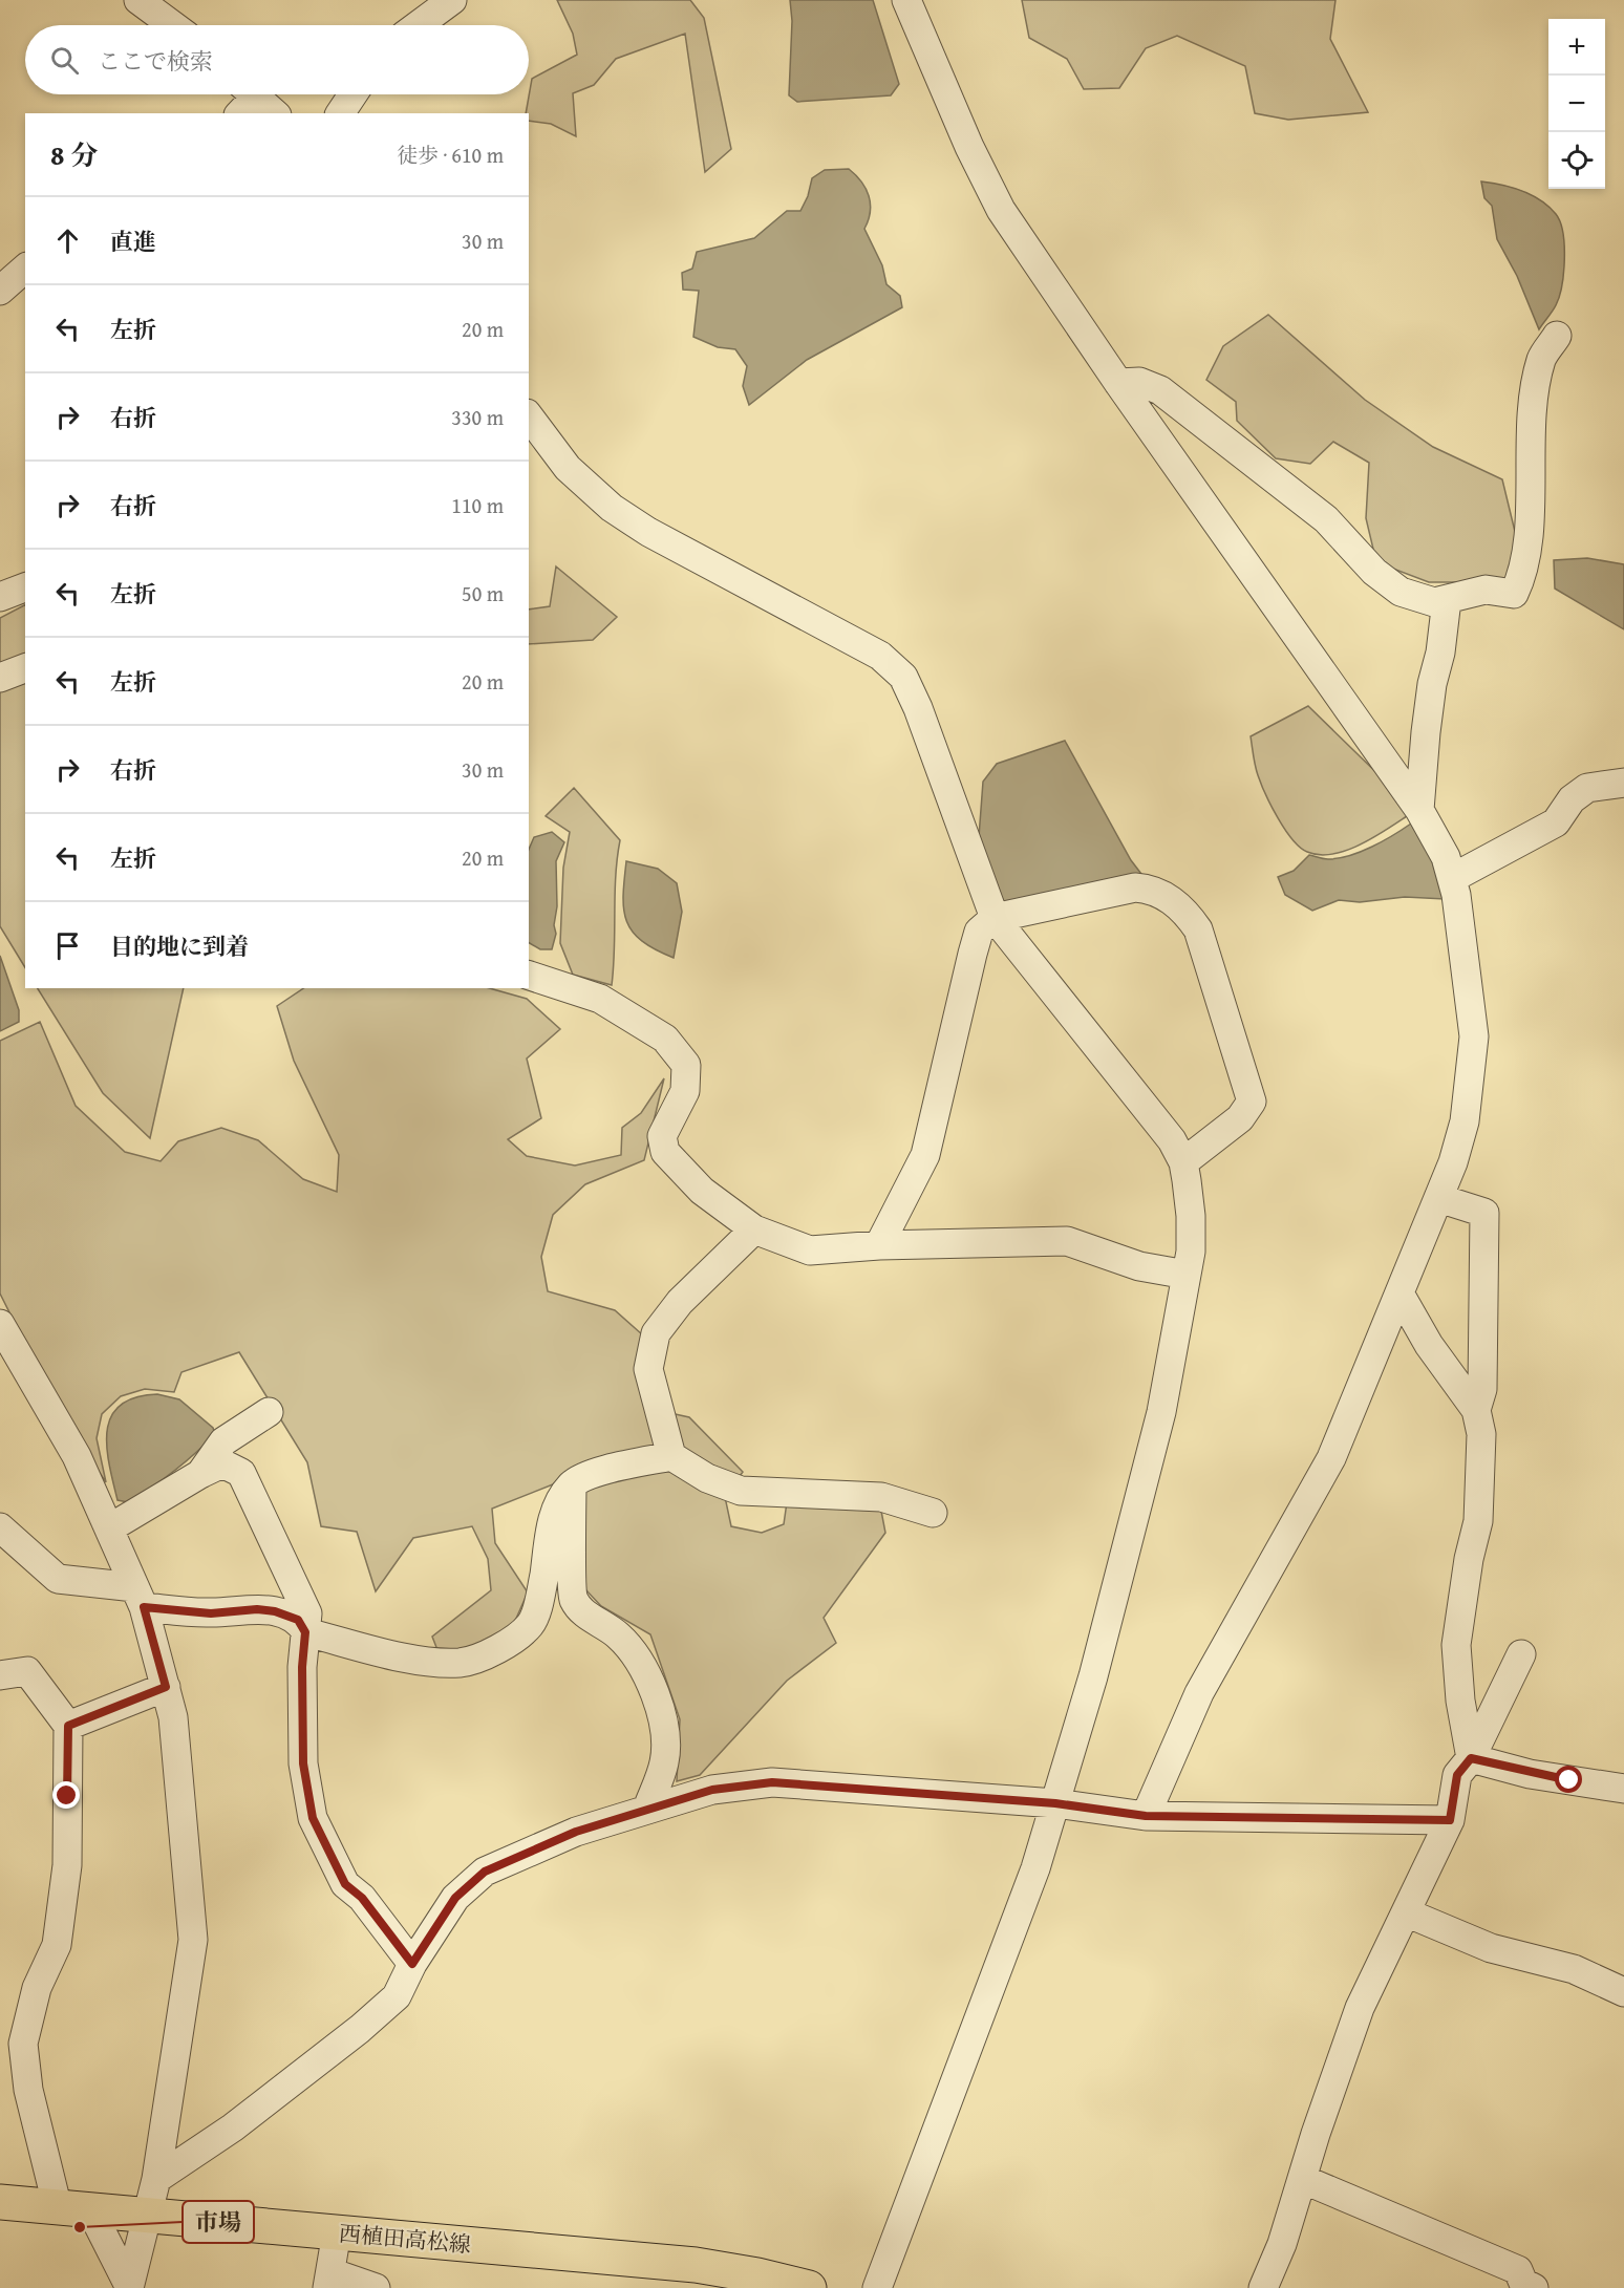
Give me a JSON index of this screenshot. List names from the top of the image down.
{
  "streets": {
    "main road": ["西植田高松線"]
  },
  "places": ["市場"],
  "page": {
    "map_buttons": ["+", "−"],
    "search": "ここで検索",
    "heading": ["8 分", "徒歩 · 610 m"],
    "list": [
      ["直進", "30 m"],
      ["左折", "20 m"],
      ["右折", "330 m"],
      ["右折", "110 m"],
      ["左折", "50 m"],
      ["左折", "20 m"],
      ["右折", "30 m"],
      ["左折", "20 m"],
      "目的地に到着"
    ]
  }
}
